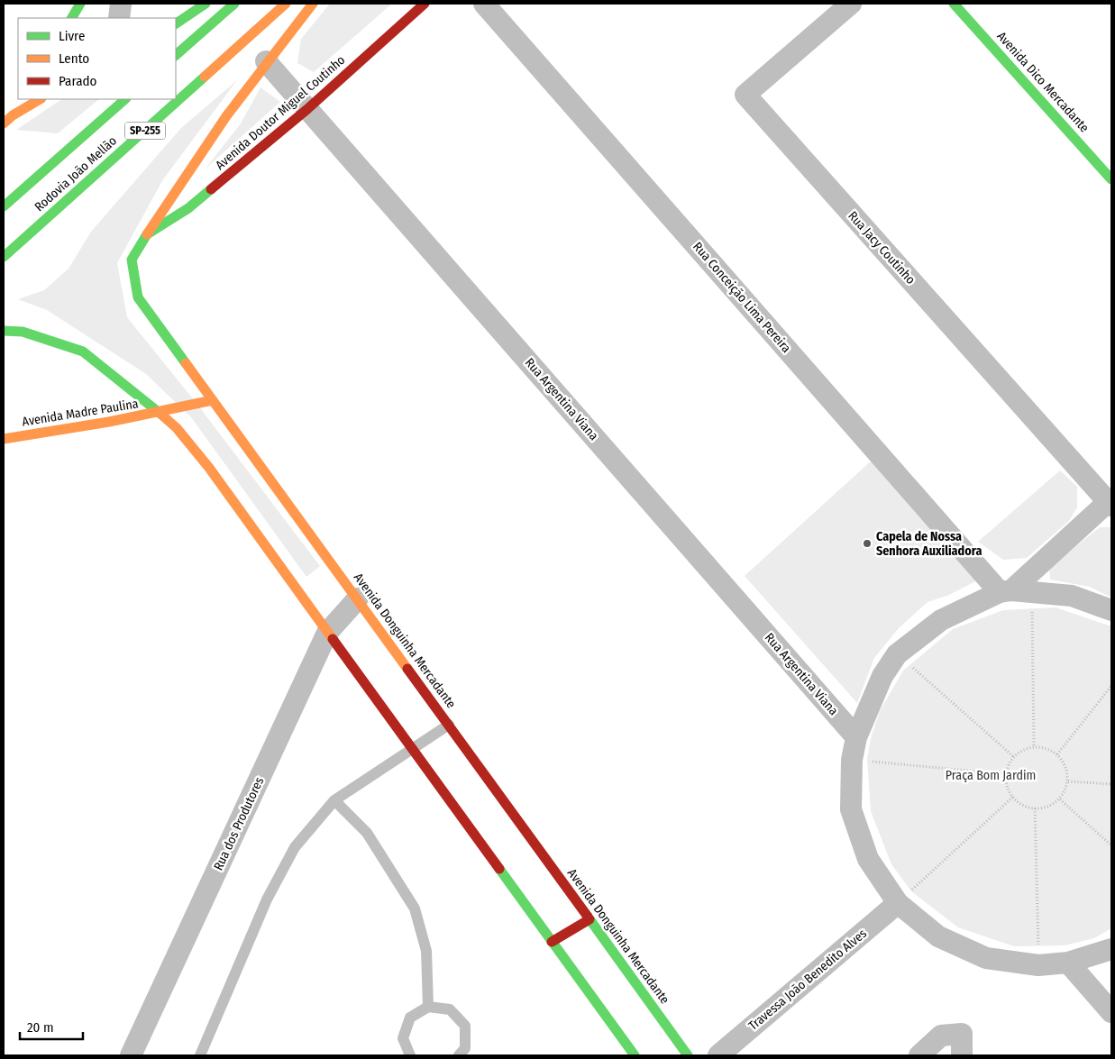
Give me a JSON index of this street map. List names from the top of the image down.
{
  "streets": {
    "main road": [
      "Avenida Dico Mercadante",
      "Avenida Doutor Miguel Coutinho",
      "SP-255",
      "Rodovia João Mellão",
      "Avenida Madre Paulina",
      "Avenida Donguinha Mercadante"
    ],
    "street": [
      "Rua Jacy Coutinho",
      "Rua Conceição Lima Pereira",
      "Rua Argentina Viana",
      "Rua dos Produtores",
      "Travessa João Benedito Alves"
    ]
  },
  "crossings": [
    ["Avenida Doutor Miguel Coutinho", "Rua Argentina Viana"],
    ["Avenida Doutor Miguel Coutinho", "Avenida Donguinha Mercadante"],
    ["Rua Argentina Viana", "Avenida Donguinha Mercadante"],
    ["Avenida Madre Paulina", "Avenida Donguinha Mercadante"],
    ["Avenida Donguinha Mercadante", "Rua dos Produtores"]
  ],
  "parks": ["Praça Bom Jardim"],
  "places": ["Capela de Nossa Senhora Auxiliadora"],
  "legend": ["Livre", "Lento", "Parado"],
  "scale_bar": "20 m"
}
